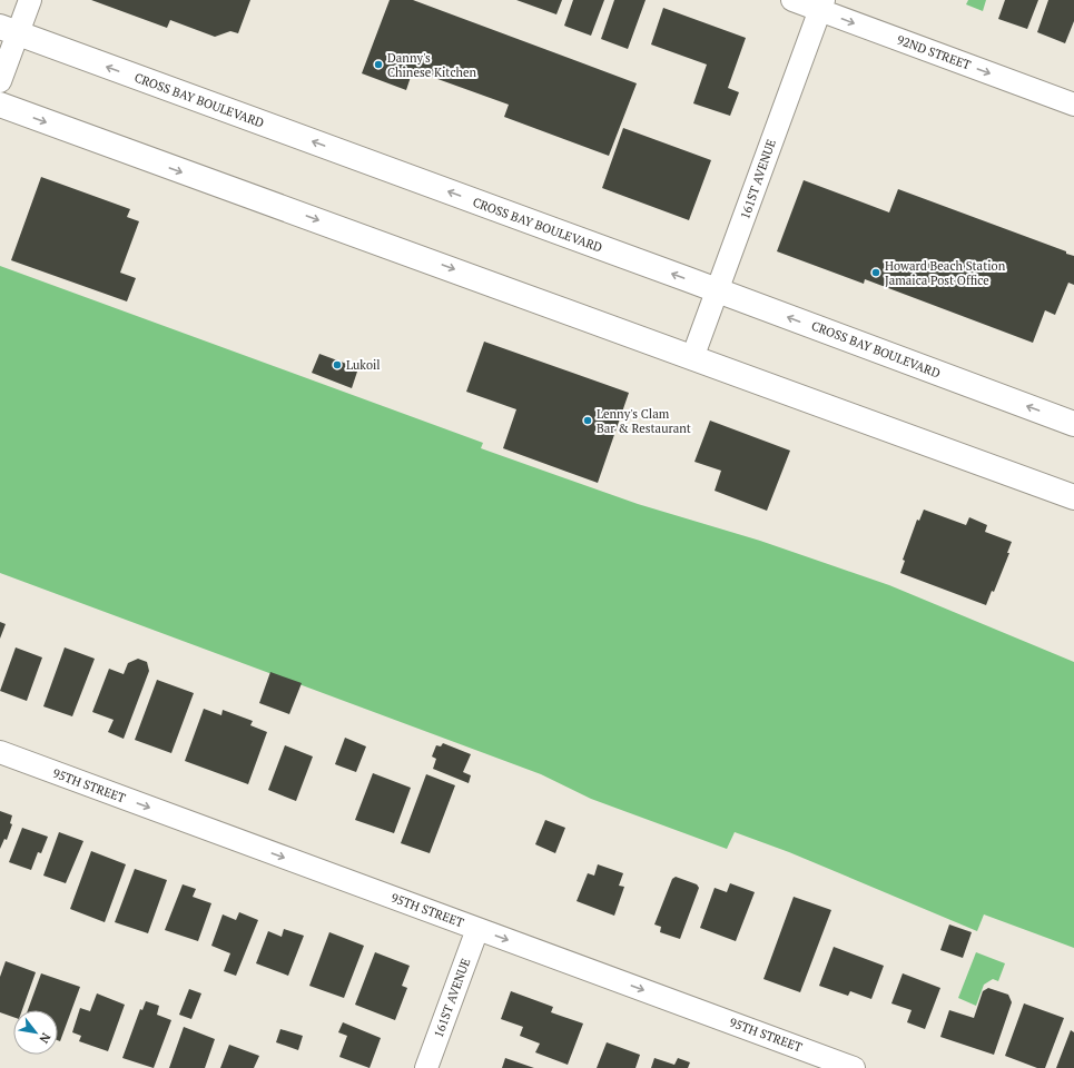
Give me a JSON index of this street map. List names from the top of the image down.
{
  "streets": {
    "main road": ["CROSS BAY BOULEVARD"],
    "street": ["92ND STREET", "161ST AVENUE", "95TH STREET"]
  },
  "crossings": [
    ["92ND STREET", "161ST AVENUE"],
    ["CROSS BAY BOULEVARD", "161ST AVENUE"],
    ["161ST AVENUE", "95TH STREET"]
  ],
  "one_way": ["92ND STREET", "95TH STREET"],
  "places": [
    "Danny's Chinese Kitchen",
    "Howard Beach Station Jamaica Post Office",
    "Lukoil",
    "Lenny's Clam Bar & Restaurant"
  ],
  "north": "bottom right"
}
